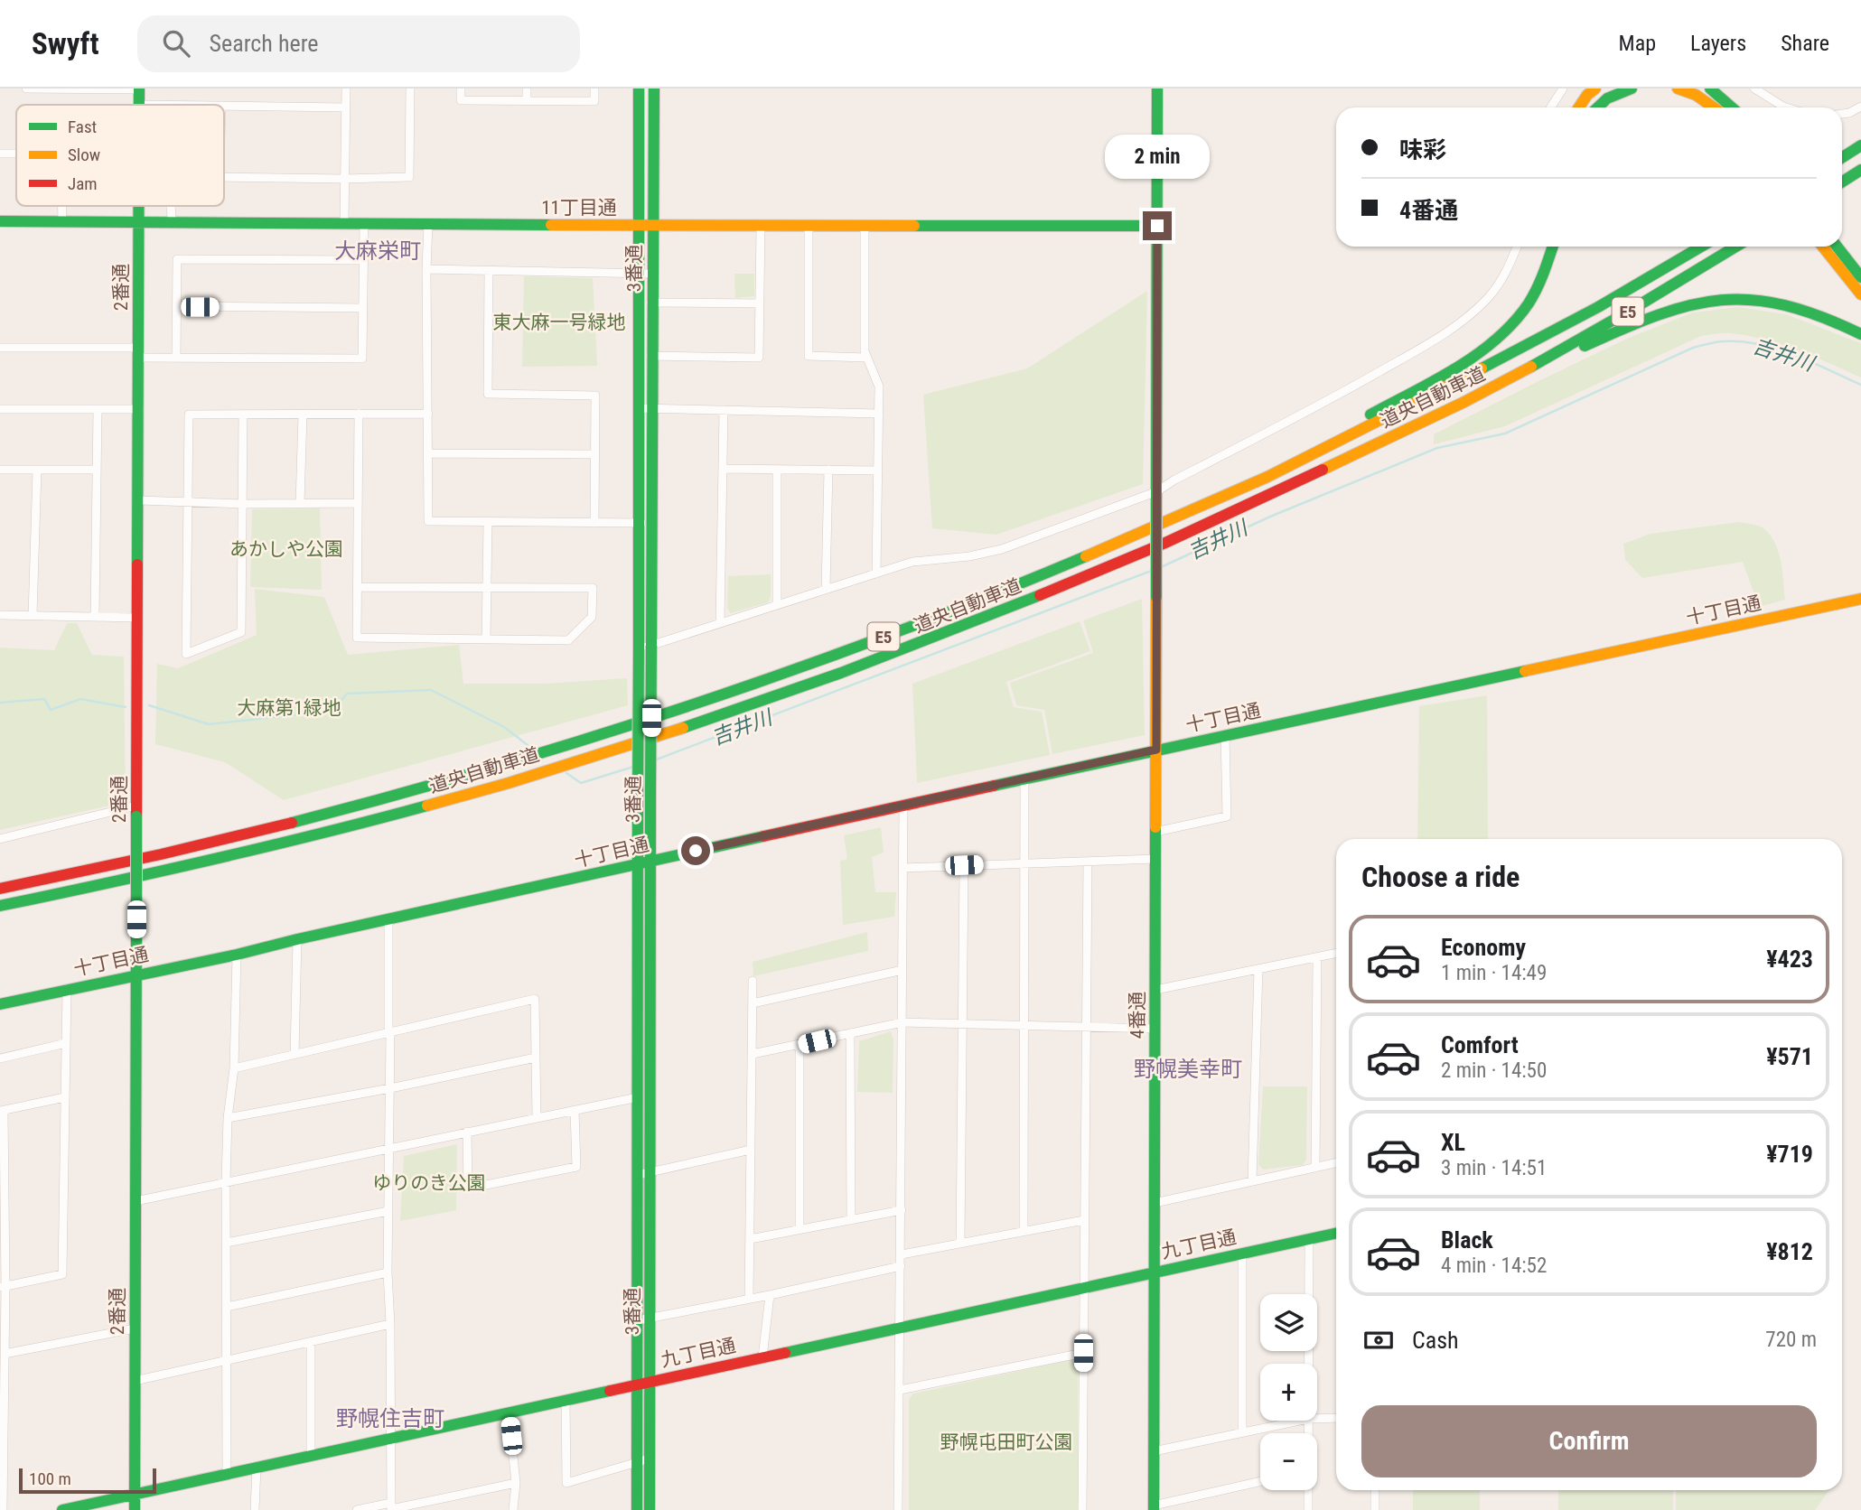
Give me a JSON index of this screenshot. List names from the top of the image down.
{
  "streets": {
    "main road": [
      "11丁目通",
      "3番通",
      "2番通",
      "E5",
      "道央自動車道",
      "十丁目通",
      "4番通",
      "九丁目通"
    ]
  },
  "crossings": [
    ["11丁目通", "3番通"],
    ["11丁目通", "2番通"],
    ["3番通", "十丁目通"],
    ["3番通", "九丁目通"],
    ["2番通", "十丁目通"],
    ["2番通", "九丁目通"],
    ["十丁目通", "4番通"],
    ["4番通", "九丁目通"]
  ],
  "districts": ["大麻栄町", "野幌美幸町", "野幌住吉町"],
  "water": ["吉井川"],
  "parks": [
    "東大麻一号緑地",
    "あかしや公園",
    "大麻第1緑地",
    "ゆりのき公園",
    "野幌屯田町公園"
  ],
  "legend": ["Fast", "Slow", "Jam"],
  "scale_bar": "100 m",
  "page": {
    "header": "Swyft",
    "search": "Search here",
    "nav": ["Map", "Layers", "Share"],
    "banner": ["味彩", "4番通"],
    "bubble": "2 min",
    "heading": "Choose a ride",
    "list": [
      {
        "name": "Economy",
        "note": "1 min · 14:49",
        "value": "¥423"
      },
      {
        "name": "Comfort",
        "note": "2 min · 14:50",
        "value": "¥571"
      },
      {
        "name": "XL",
        "note": "3 min · 14:51",
        "value": "¥719"
      },
      {
        "name": "Black",
        "note": "4 min · 14:52",
        "value": "¥812"
      }
    ],
    "map_buttons": ["+", "−"],
    "pay": ["Cash", "720 m"],
    "buttons": "Confirm",
    "scale": "100 m"
  }
}
